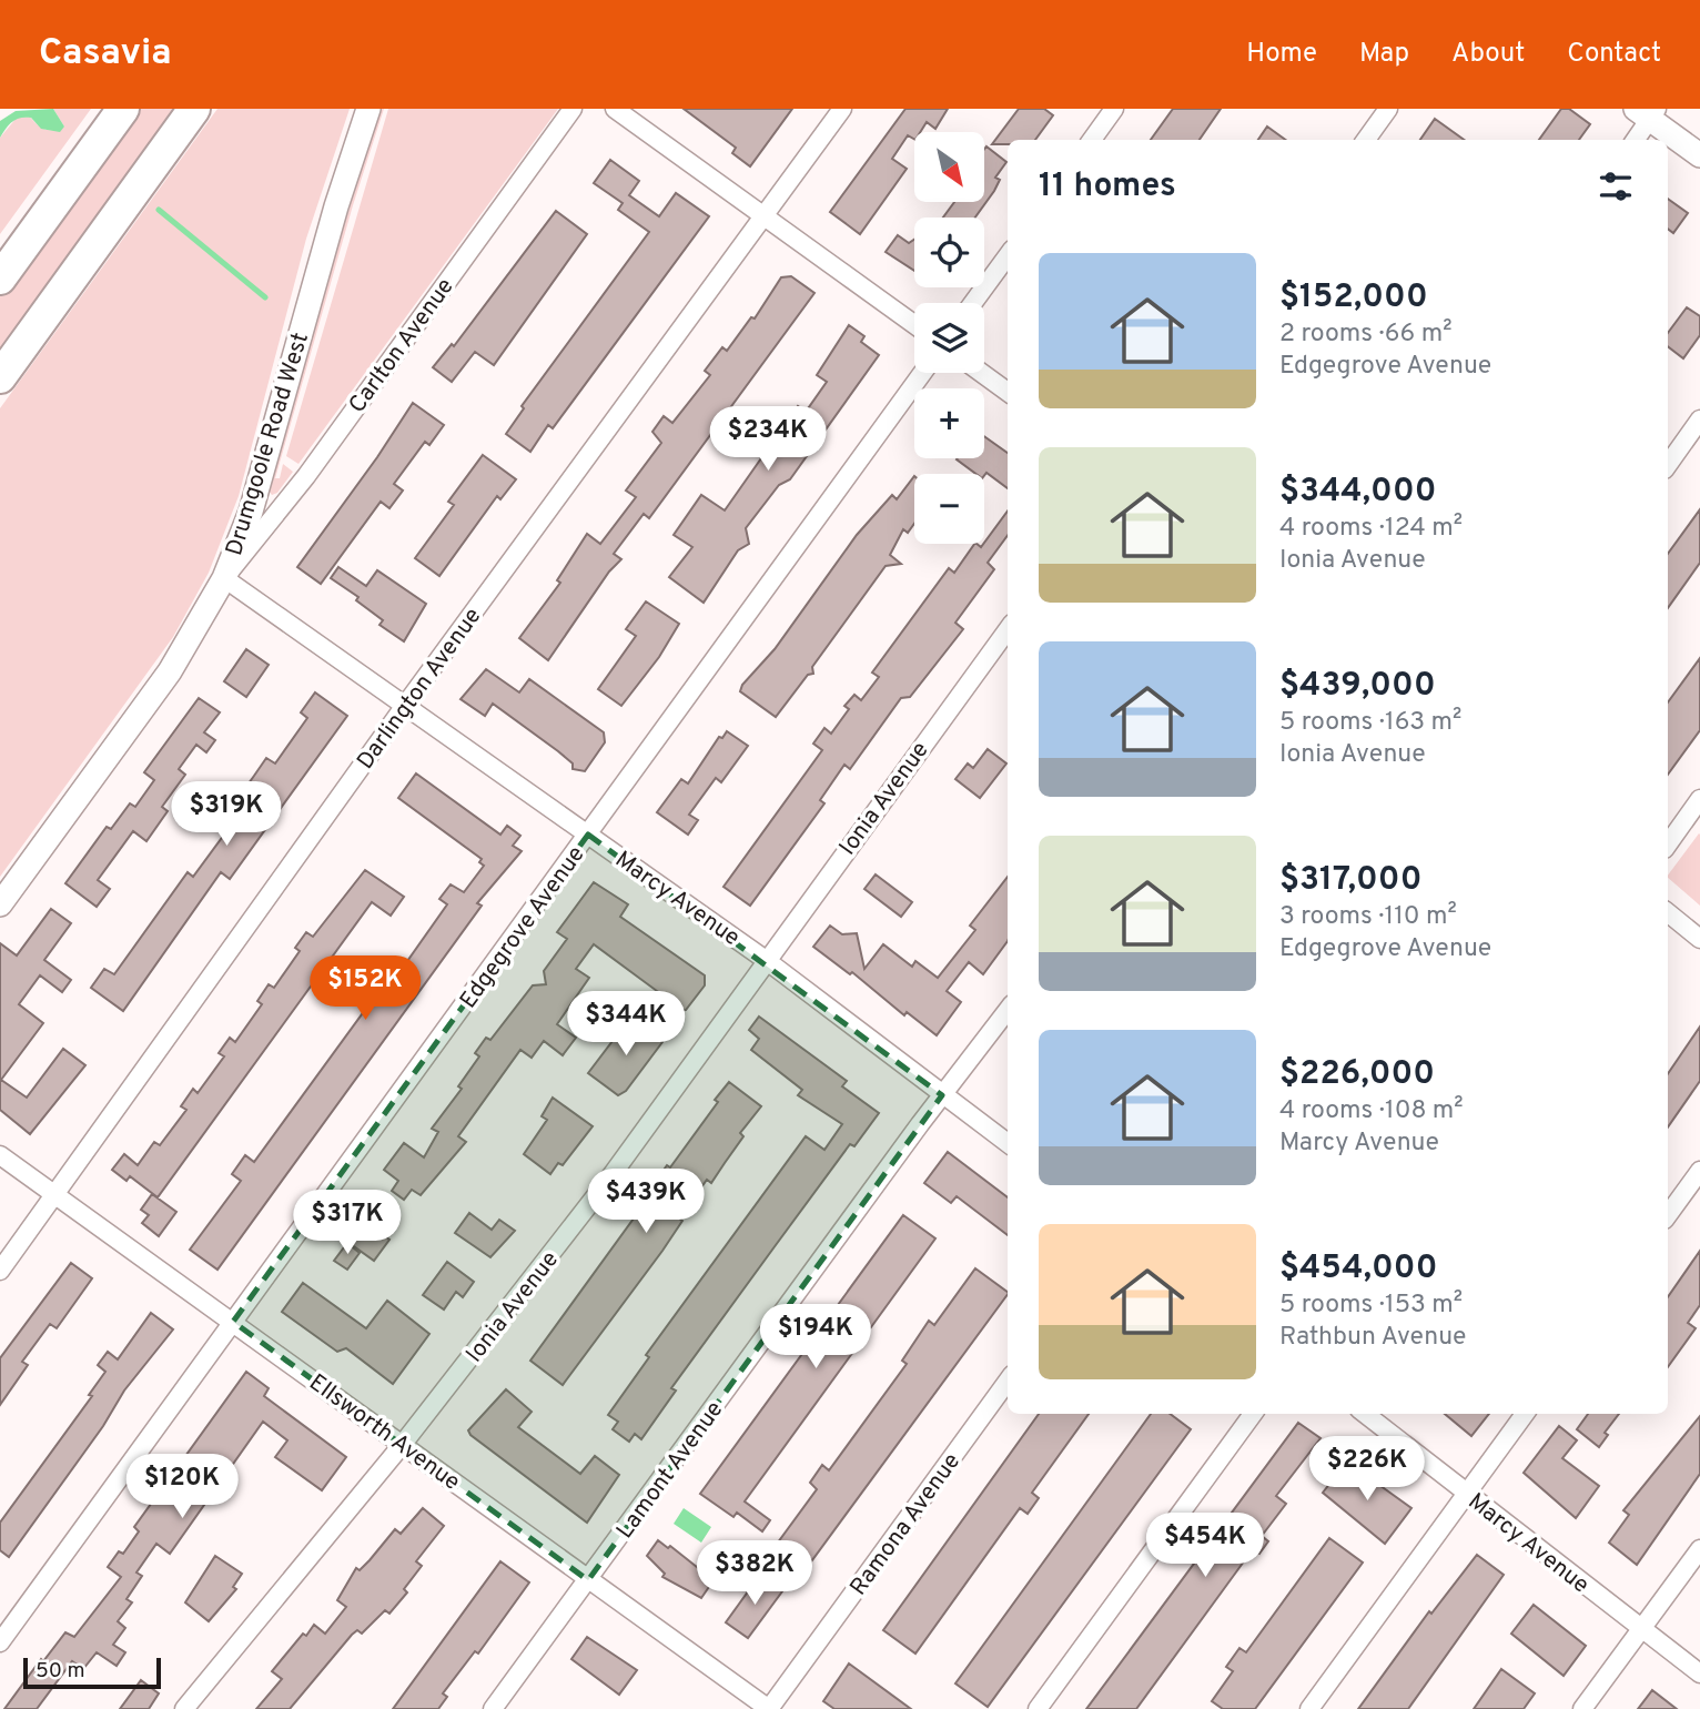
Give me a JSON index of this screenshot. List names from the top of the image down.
{
  "streets": {
    "main road": ["Drumgoole Road West"],
    "street": [
      "Carlton Avenue",
      "Darlington Avenue",
      "Ionia Avenue",
      "Marcy Avenue",
      "Edgegrove Avenue",
      "Ellsworth Avenue",
      "Lamont Avenue",
      "Ramona Avenue"
    ]
  },
  "crossings": [
    ["Carlton Avenue", "Drumgoole Road West"],
    ["Carlton Avenue", "Marcy Avenue"],
    ["Drumgoole Road West", "Marcy Avenue"],
    ["Darlington Avenue", "Marcy Avenue"],
    ["Darlington Avenue", "Ellsworth Avenue"],
    ["Ionia Avenue", "Marcy Avenue"],
    ["Ionia Avenue", "Ellsworth Avenue"],
    ["Marcy Avenue", "Edgegrove Avenue"],
    ["Marcy Avenue", "Lamont Avenue"],
    ["Edgegrove Avenue", "Ellsworth Avenue"],
    ["Ellsworth Avenue", "Lamont Avenue"],
    ["Ellsworth Avenue", "Ramona Avenue"]
  ],
  "scale_bar": "50 m",
  "north": "bottom right",
  "page": {
    "header": "Casavia",
    "nav": [
      "Home",
      "Map",
      "About",
      "Contact"
    ],
    "map_buttons": ["+", "−"],
    "heading": "11 homes",
    "list": [
      {
        "name": "$152,000",
        "note": "2 rooms · 66 m² · Edgegrove Avenue"
      },
      {
        "name": "$344,000",
        "note": "4 rooms · 124 m² · Ionia Avenue"
      },
      {
        "name": "$439,000",
        "note": "5 rooms · 163 m² · Ionia Avenue"
      },
      {
        "name": "$317,000",
        "note": "3 rooms · 110 m² · Edgegrove Avenue"
      },
      {
        "name": "$226,000",
        "note": "4 rooms · 108 m² · Marcy Avenue"
      },
      {
        "name": "$454,000",
        "note": "5 rooms · 153 m² · Rathbun Avenue"
      }
    ],
    "price": [
      "$234K",
      "$319K",
      "$152K",
      "$344K",
      "$439K",
      "$317K",
      "$194K",
      "$226K",
      "$120K",
      "$454K",
      "$382K"
    ],
    "scale": "50 m"
  }
}
